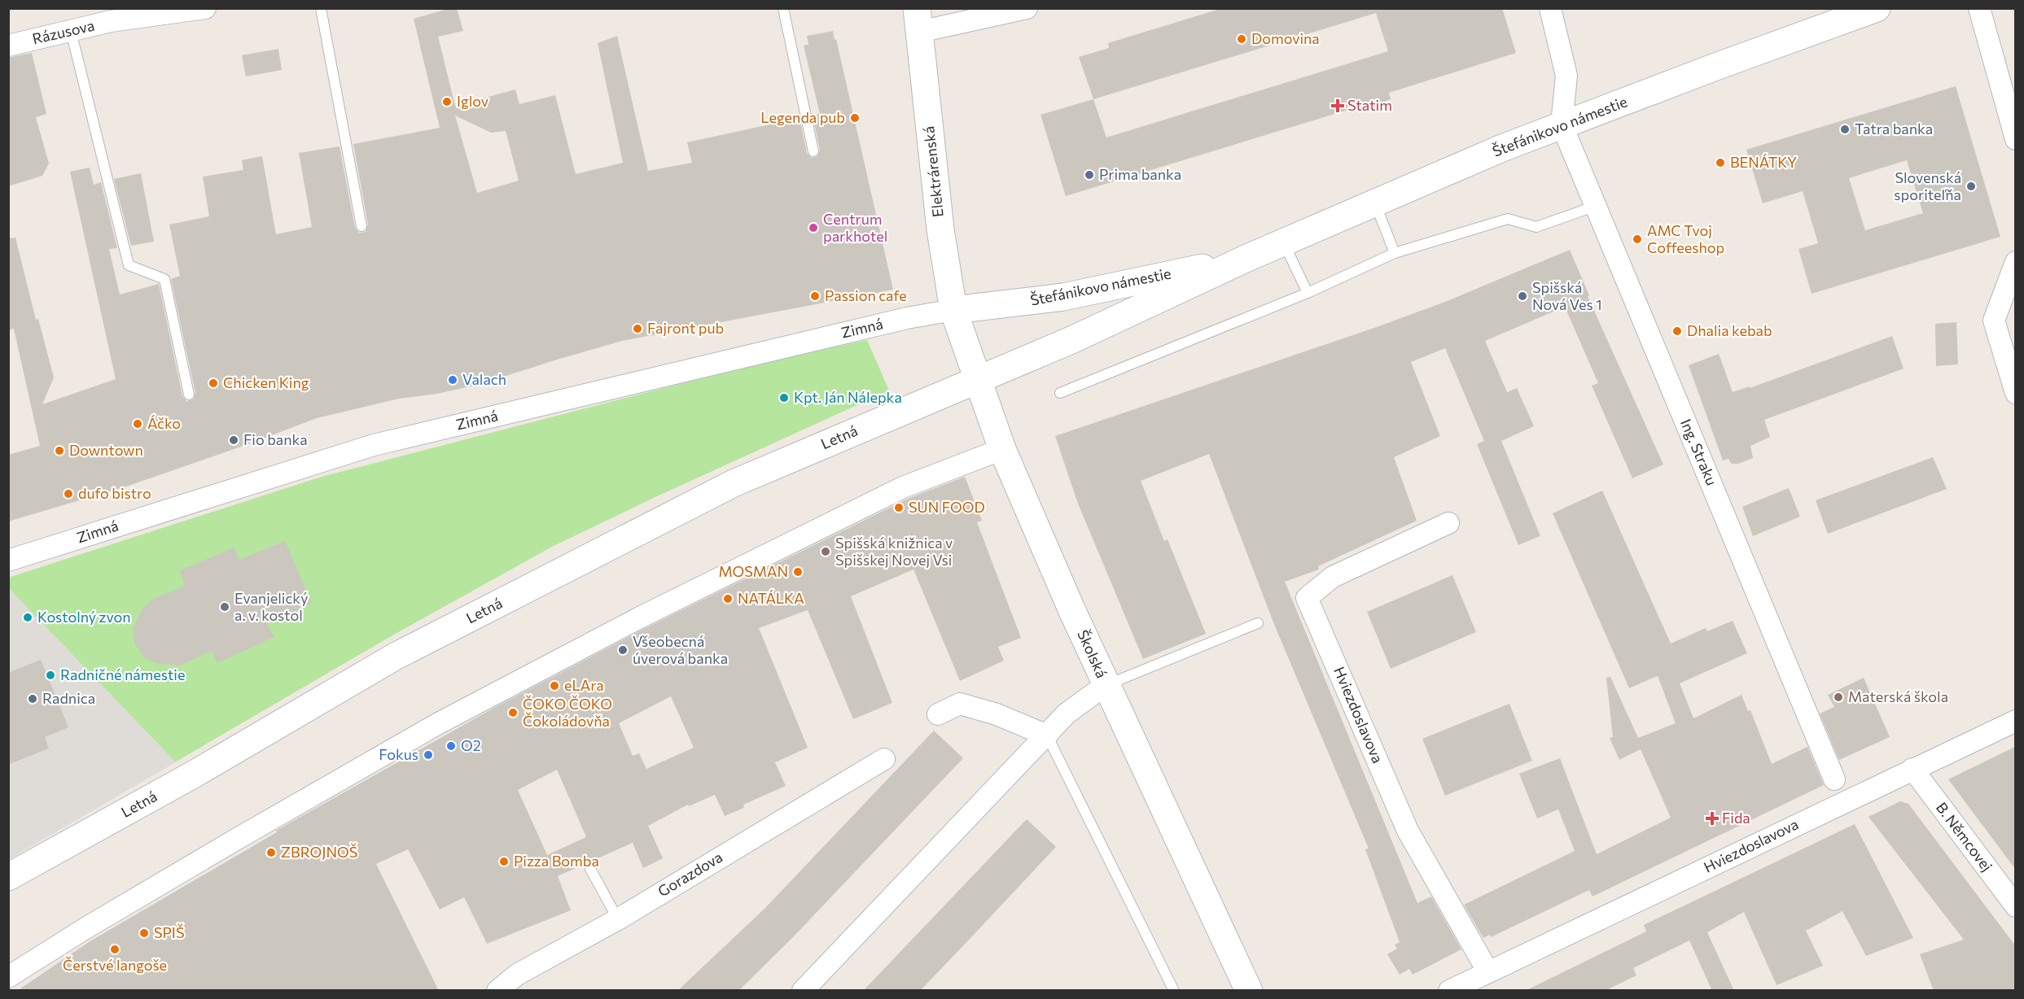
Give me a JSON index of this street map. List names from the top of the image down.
{
  "streets": {
    "street": [
      "Rázusova",
      "Štefánikovo námestie",
      "Elektrárenská",
      "Zimná",
      "Letná",
      "Ing. Straku",
      "Školská",
      "Hviezdoslavova",
      "B. Němcovej",
      "Gorazdova"
    ]
  },
  "crossings": [
    ["Štefánikovo námestie", "Elektrárenská"],
    ["Štefánikovo námestie", "Zimná"],
    ["Štefánikovo námestie", "Letná"],
    ["Štefánikovo námestie", "Ing. Straku"],
    ["Štefánikovo námestie", "Školská"],
    ["Elektrárenská", "Zimná"],
    ["Elektrárenská", "Školská"],
    ["Zimná", "Školská"],
    ["Letná", "Školská"],
    ["Hviezdoslavova", "B. Němcovej"]
  ],
  "places": {
    "other": [
      "Domovina",
      "Iglov",
      "Legenda pub",
      "Tatra banka",
      "BENÁTKY",
      "Prima banka",
      "Slovenská sporiteľňa",
      "Centrum parkhotel",
      "AMC Tvoj Coffeeshop",
      "Passion cafe",
      "Spišská Nová Ves 1",
      "Fajront pub",
      "Dhalia kebab",
      "Valach",
      "Chicken King",
      "Kpt. Ján Nálepka",
      "Áčko",
      "Fio banka",
      "Downtown",
      "dufo bistro",
      "SUN FOOD",
      "Spišská knižnica v Spišskej Novej Vsi",
      "MOSMAN",
      "NATÁLKA",
      "Evanjelický a. v. kostol",
      "Kostolný zvon",
      "Všeobecná úverová banka",
      "Radničné námestie",
      "eLAra",
      "Materská škola",
      "Radnica",
      "ČOKO ČOKO Čokoládovňa",
      "O2",
      "Fokus",
      "ZBROJNOŠ",
      "Pizza Bomba",
      "SPIŠ",
      "Čerstvé langoše"
    ],
    "health": ["Statim", "Fida"]
  }
}
